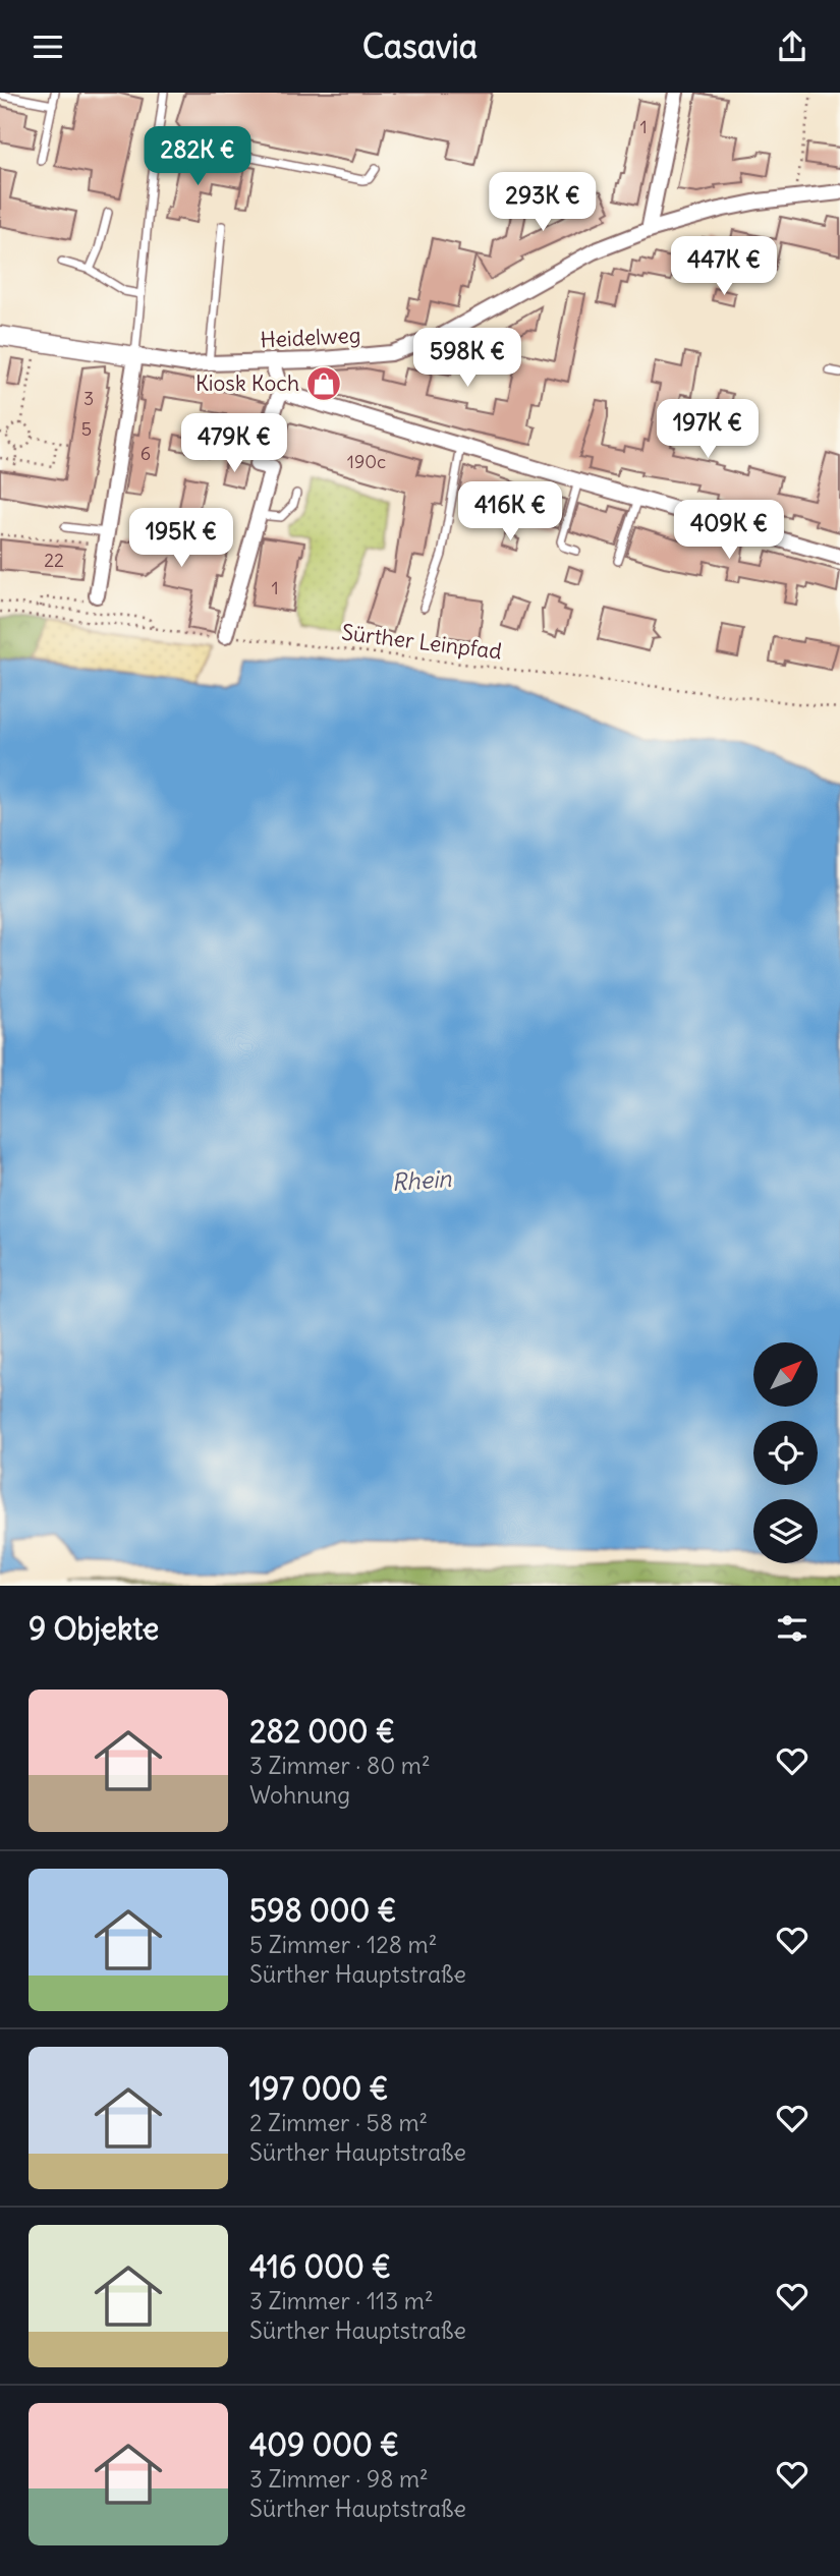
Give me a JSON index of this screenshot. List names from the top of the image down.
{
  "streets": {
    "street": ["Heidelweg"],
    "path": ["Sürther Leinpfad"]
  },
  "water": ["Rhein"],
  "places": {
    "shop": ["Kiosk Koch"]
  },
  "house_numbers": [
    "1",
    "3",
    "5",
    "6",
    "190c",
    "22",
    "1"
  ],
  "north": "top right",
  "page": {
    "header": "Casavia",
    "price": [
      "282K €",
      "293K €",
      "447K €",
      "598K €",
      "197K €",
      "479K €",
      "416K €",
      "409K €",
      "195K €"
    ],
    "heading": "9 Objekte",
    "list": [
      {
        "name": "282 000 €",
        "note": "3 Zimmer · 80 m² · Wohnung"
      },
      {
        "name": "598 000 €",
        "note": "5 Zimmer · 128 m² · Sürther Hauptstraße"
      },
      {
        "name": "197 000 €",
        "note": "2 Zimmer · 58 m² · Sürther Hauptstraße"
      },
      {
        "name": "416 000 €",
        "note": "3 Zimmer · 113 m² · Sürther Hauptstraße"
      },
      {
        "name": "409 000 €",
        "note": "3 Zimmer · 98 m² · Sürther Hauptstraße"
      }
    ]
  }
}
